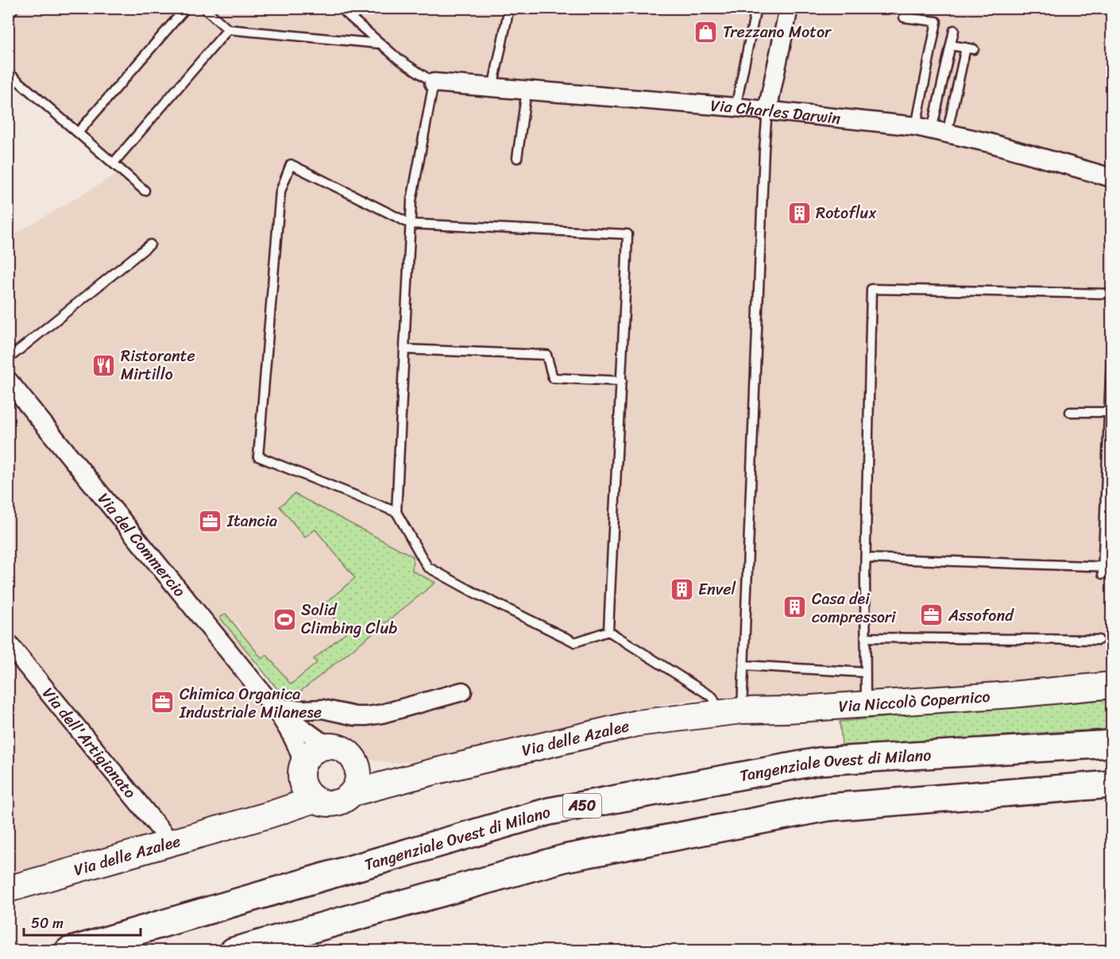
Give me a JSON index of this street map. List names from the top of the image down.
{
  "streets": {
    "highway": ["Tangenziale Ovest di Milano", "A50"],
    "street": [
      "Via Charles Darwin",
      "Via del Commercio",
      "Via Niccolò Copernico",
      "Via delle Azalee",
      "Via dell'Artigianato"
    ]
  },
  "crossings": [
    ["Via del Commercio", "Via delle Azalee"],
    ["Via Niccolò Copernico", "Via delle Azalee"],
    ["Via delle Azalee", "Via dell'Artigianato"]
  ],
  "places": {
    "shop": ["Trezzano Motor"],
    "building": ["Rotoflux", "Envel", "Casa dei compressori"],
    "restaurant": ["Ristorante Mirtillo"],
    "office": ["Itancia", "Assofond", "Chimica Organica Industriale Milanese"],
    "sports": ["Solid Climbing Club"]
  },
  "scale_bar": "50 m"
}
